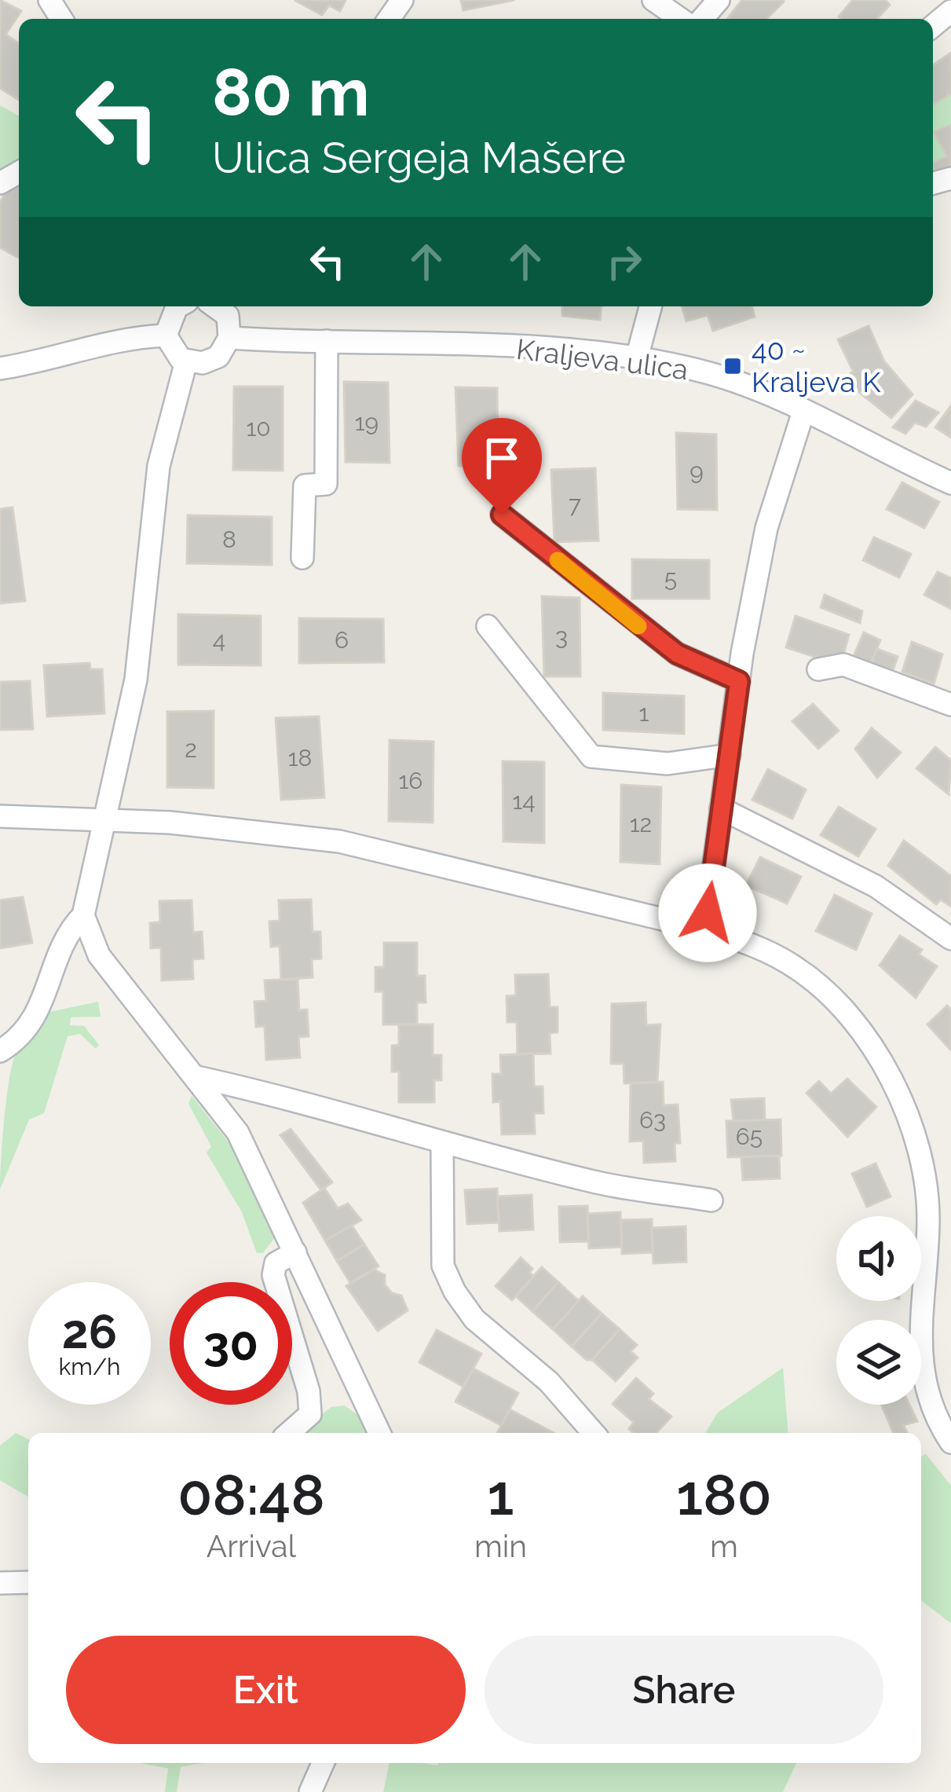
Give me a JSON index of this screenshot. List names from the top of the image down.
{
  "streets": {
    "street": ["Kraljeva ulica"]
  },
  "places": {
    "transit": ["40 ~ Kraljeva K"]
  },
  "house_numbers": [
    "19",
    "10",
    "9",
    "7",
    "8",
    "5",
    "3",
    "4",
    "6",
    "1",
    "2",
    "18",
    "16",
    "14",
    "12",
    "63",
    "65"
  ],
  "page": {
    "turn": ["80 m", "Ulica Sergeja Mašere"],
    "speed": "26 km/h",
    "limit": "30",
    "eta": [
      "08:48",
      "Arrival",
      "1",
      "min",
      "180",
      "m"
    ],
    "buttons": ["Exit", "Share"]
  }
}
